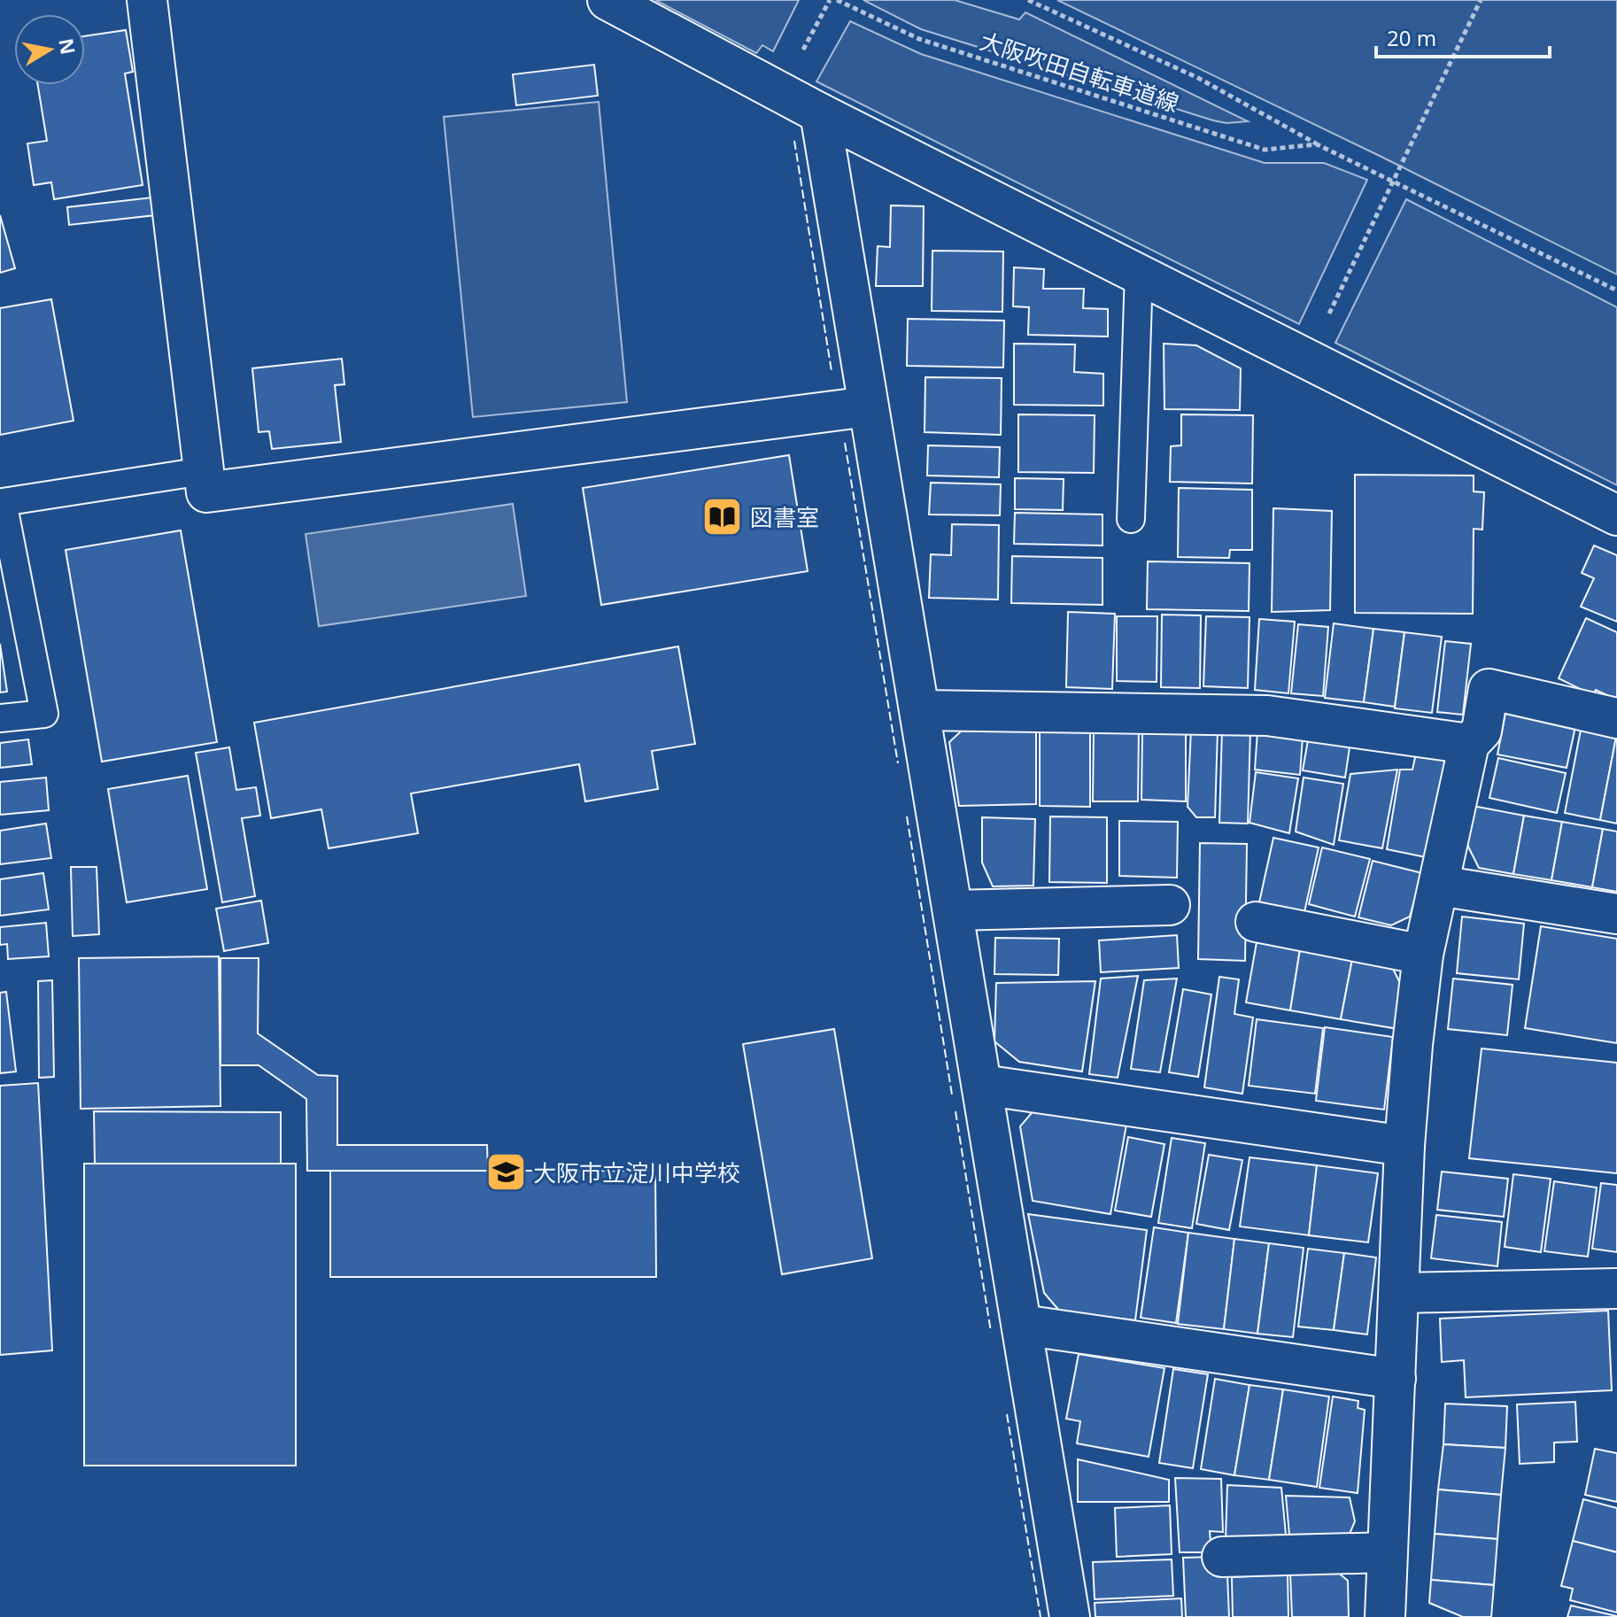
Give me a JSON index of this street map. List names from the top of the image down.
{
  "streets": {
    "path": ["大阪吹田自転車道線"]
  },
  "places": {
    "library": ["図書室"],
    "school or university": ["大阪市立淀川中学校"]
  },
  "scale_bar": "20 m",
  "north": "right"
}
